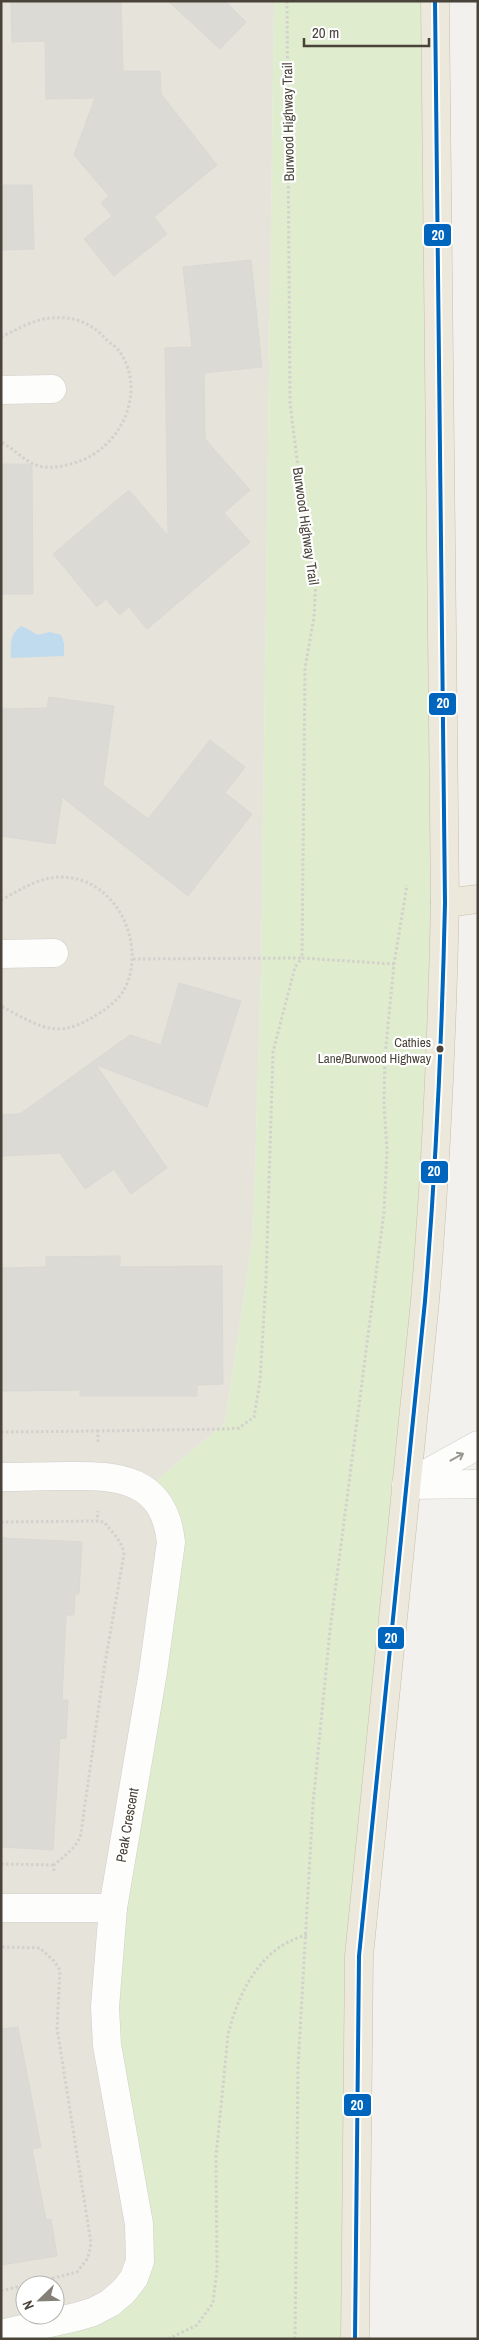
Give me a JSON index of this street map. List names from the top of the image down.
{
  "streets": {
    "street": ["Peak Crescent"],
    "path": ["Burwood Highway Trail"]
  },
  "places": ["Cathies Lane/Burwood Highway"],
  "lines": ["transit line 20"],
  "scale_bar": "20 m",
  "north": "bottom left"
}
